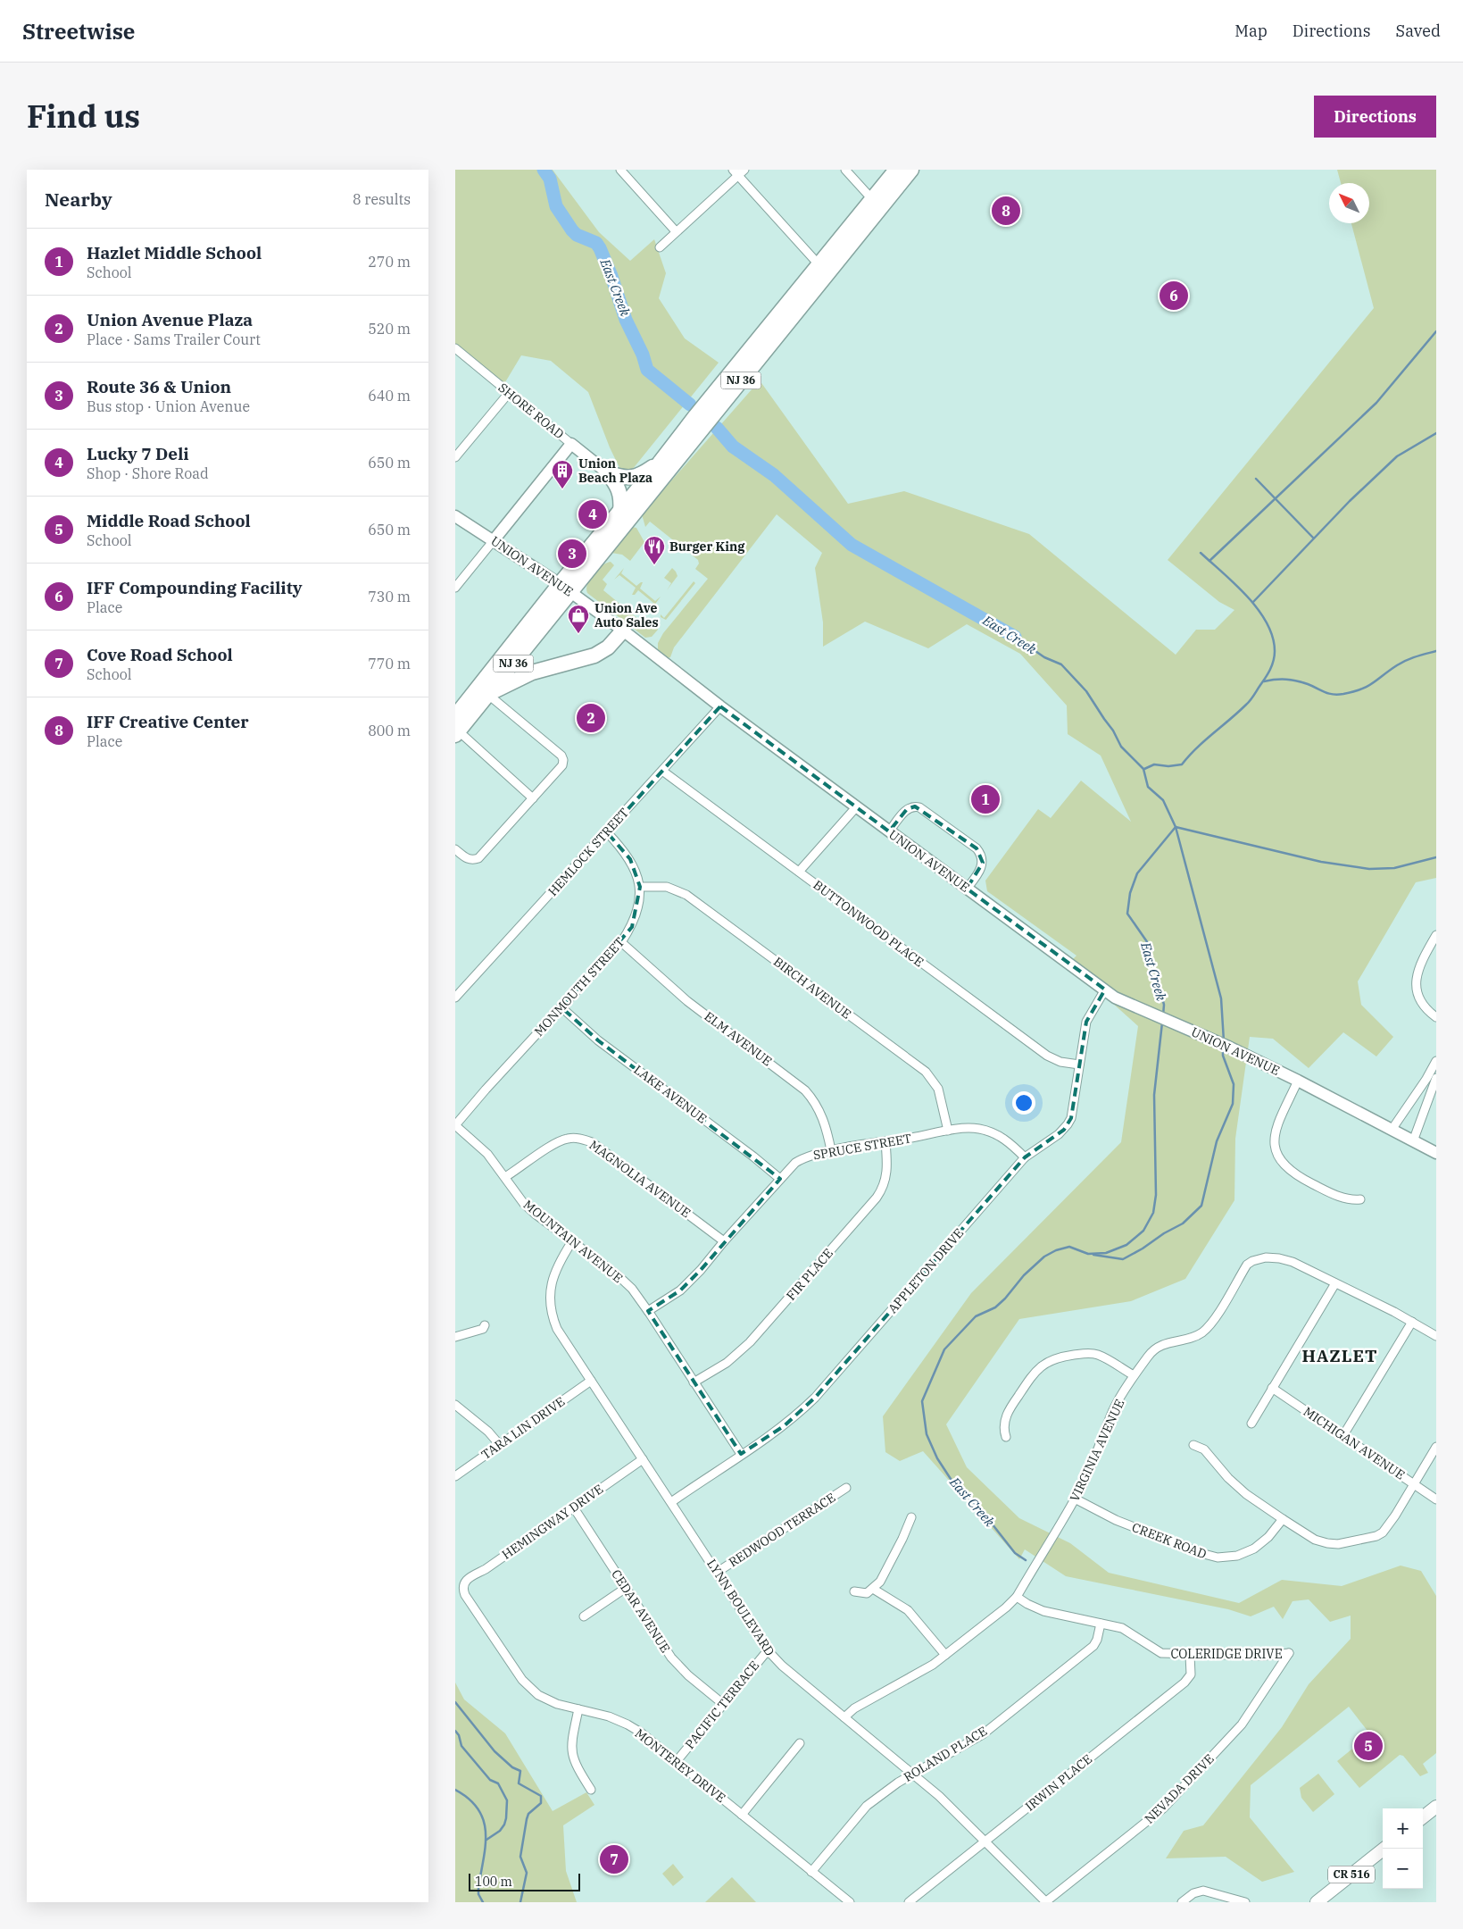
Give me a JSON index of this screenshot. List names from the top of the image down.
{
  "streets": {
    "highway": ["NJ 36"],
    "main road": ["CR 516"],
    "street": [
      "SHORE ROAD",
      "UNION AVENUE",
      "HEMLOCK STREET",
      "BUTTONWOOD PLACE",
      "MONMOUTH STREET",
      "BIRCH AVENUE",
      "ELM AVENUE",
      "LAKE AVENUE",
      "SPRUCE STREET",
      "MAGNOLIA AVENUE",
      "MOUNTAIN AVENUE",
      "APPLETON DRIVE",
      "FIR PLACE",
      "TARA LIN DRIVE",
      "MICHIGAN AVENUE",
      "VIRGINIA AVENUE",
      "HEMINGWAY DRIVE",
      "REDWOOD TERRACE",
      "CREEK ROAD",
      "LYNN BOULEVARD",
      "CEDAR AVENUE",
      "COLERIDGE DRIVE",
      "PACIFIC TERRACE",
      "ROLAND PLACE",
      "MONTEREY DRIVE",
      "IRWIN PLACE",
      "NEVADA DRIVE"
    ]
  },
  "crossings": [
    ["NJ 36", "UNION AVENUE"],
    ["UNION AVENUE", "HEMLOCK STREET"],
    ["UNION AVENUE", "APPLETON DRIVE"],
    ["HEMLOCK STREET", "BUTTONWOOD PLACE"],
    ["HEMLOCK STREET", "MONMOUTH STREET"],
    ["BUTTONWOOD PLACE", "APPLETON DRIVE"],
    ["MONMOUTH STREET", "BIRCH AVENUE"],
    ["MONMOUTH STREET", "ELM AVENUE"],
    ["MONMOUTH STREET", "LAKE AVENUE"],
    ["MONMOUTH STREET", "MOUNTAIN AVENUE"],
    ["BIRCH AVENUE", "SPRUCE STREET"],
    ["ELM AVENUE", "SPRUCE STREET"],
    ["LAKE AVENUE", "SPRUCE STREET"],
    ["SPRUCE STREET", "MAGNOLIA AVENUE"],
    ["SPRUCE STREET", "MOUNTAIN AVENUE"],
    ["SPRUCE STREET", "APPLETON DRIVE"],
    ["SPRUCE STREET", "FIR PLACE"],
    ["MAGNOLIA AVENUE", "MOUNTAIN AVENUE"],
    ["MOUNTAIN AVENUE", "APPLETON DRIVE"],
    ["MOUNTAIN AVENUE", "FIR PLACE"],
    ["MOUNTAIN AVENUE", "LYNN BOULEVARD"],
    ["APPLETON DRIVE", "LYNN BOULEVARD"],
    ["TARA LIN DRIVE", "LYNN BOULEVARD"],
    ["VIRGINIA AVENUE", "CREEK ROAD"],
    ["VIRGINIA AVENUE", "LYNN BOULEVARD"],
    ["VIRGINIA AVENUE", "COLERIDGE DRIVE"],
    ["HEMINGWAY DRIVE", "LYNN BOULEVARD"],
    ["HEMINGWAY DRIVE", "CEDAR AVENUE"],
    ["HEMINGWAY DRIVE", "MONTEREY DRIVE"],
    ["REDWOOD TERRACE", "LYNN BOULEVARD"],
    ["LYNN BOULEVARD", "PACIFIC TERRACE"],
    ["LYNN BOULEVARD", "ROLAND PLACE"],
    ["LYNN BOULEVARD", "IRWIN PLACE"],
    ["LYNN BOULEVARD", "NEVADA DRIVE"],
    ["CEDAR AVENUE", "PACIFIC TERRACE"],
    ["COLERIDGE DRIVE", "ROLAND PLACE"],
    ["COLERIDGE DRIVE", "IRWIN PLACE"],
    ["COLERIDGE DRIVE", "NEVADA DRIVE"],
    ["PACIFIC TERRACE", "MONTEREY DRIVE"],
    ["ROLAND PLACE", "MONTEREY DRIVE"]
  ],
  "districts": ["HAZLET"],
  "water": ["East Creek"],
  "places": {
    "building": ["Union Beach Plaza"],
    "restaurant": ["Burger King"],
    "shop": ["Union Ave Auto Sales"]
  },
  "scale_bar": "100 m",
  "north": "top left",
  "page": {
    "header": "Streetwise",
    "nav": ["Map", "Directions", "Saved"],
    "title": "Find us",
    "buttons": "Directions",
    "heading": ["Nearby", "8 results"],
    "pins": [
      "8",
      "6",
      "4",
      "3",
      "2",
      "1",
      "5",
      "7"
    ],
    "list": [
      {
        "mark": "1",
        "name": "Hazlet Middle School",
        "note": "School",
        "value": "270 m"
      },
      {
        "mark": "2",
        "name": "Union Avenue Plaza",
        "note": "Place · Sams Trailer Court",
        "value": "520 m"
      },
      {
        "mark": "3",
        "name": "Route 36 & Union",
        "note": "Bus stop · Union Avenue",
        "value": "640 m"
      },
      {
        "mark": "4",
        "name": "Lucky 7 Deli",
        "note": "Shop · Shore Road",
        "value": "650 m"
      },
      {
        "mark": "5",
        "name": "Middle Road School",
        "note": "School",
        "value": "650 m"
      },
      {
        "mark": "6",
        "name": "IFF Compounding Facility",
        "note": "Place",
        "value": "730 m"
      },
      {
        "mark": "7",
        "name": "Cove Road School",
        "note": "School",
        "value": "770 m"
      },
      {
        "mark": "8",
        "name": "IFF Creative Center",
        "note": "Place",
        "value": "800 m"
      }
    ],
    "map_buttons": ["+", "−"],
    "scale": "100 m"
  }
}
